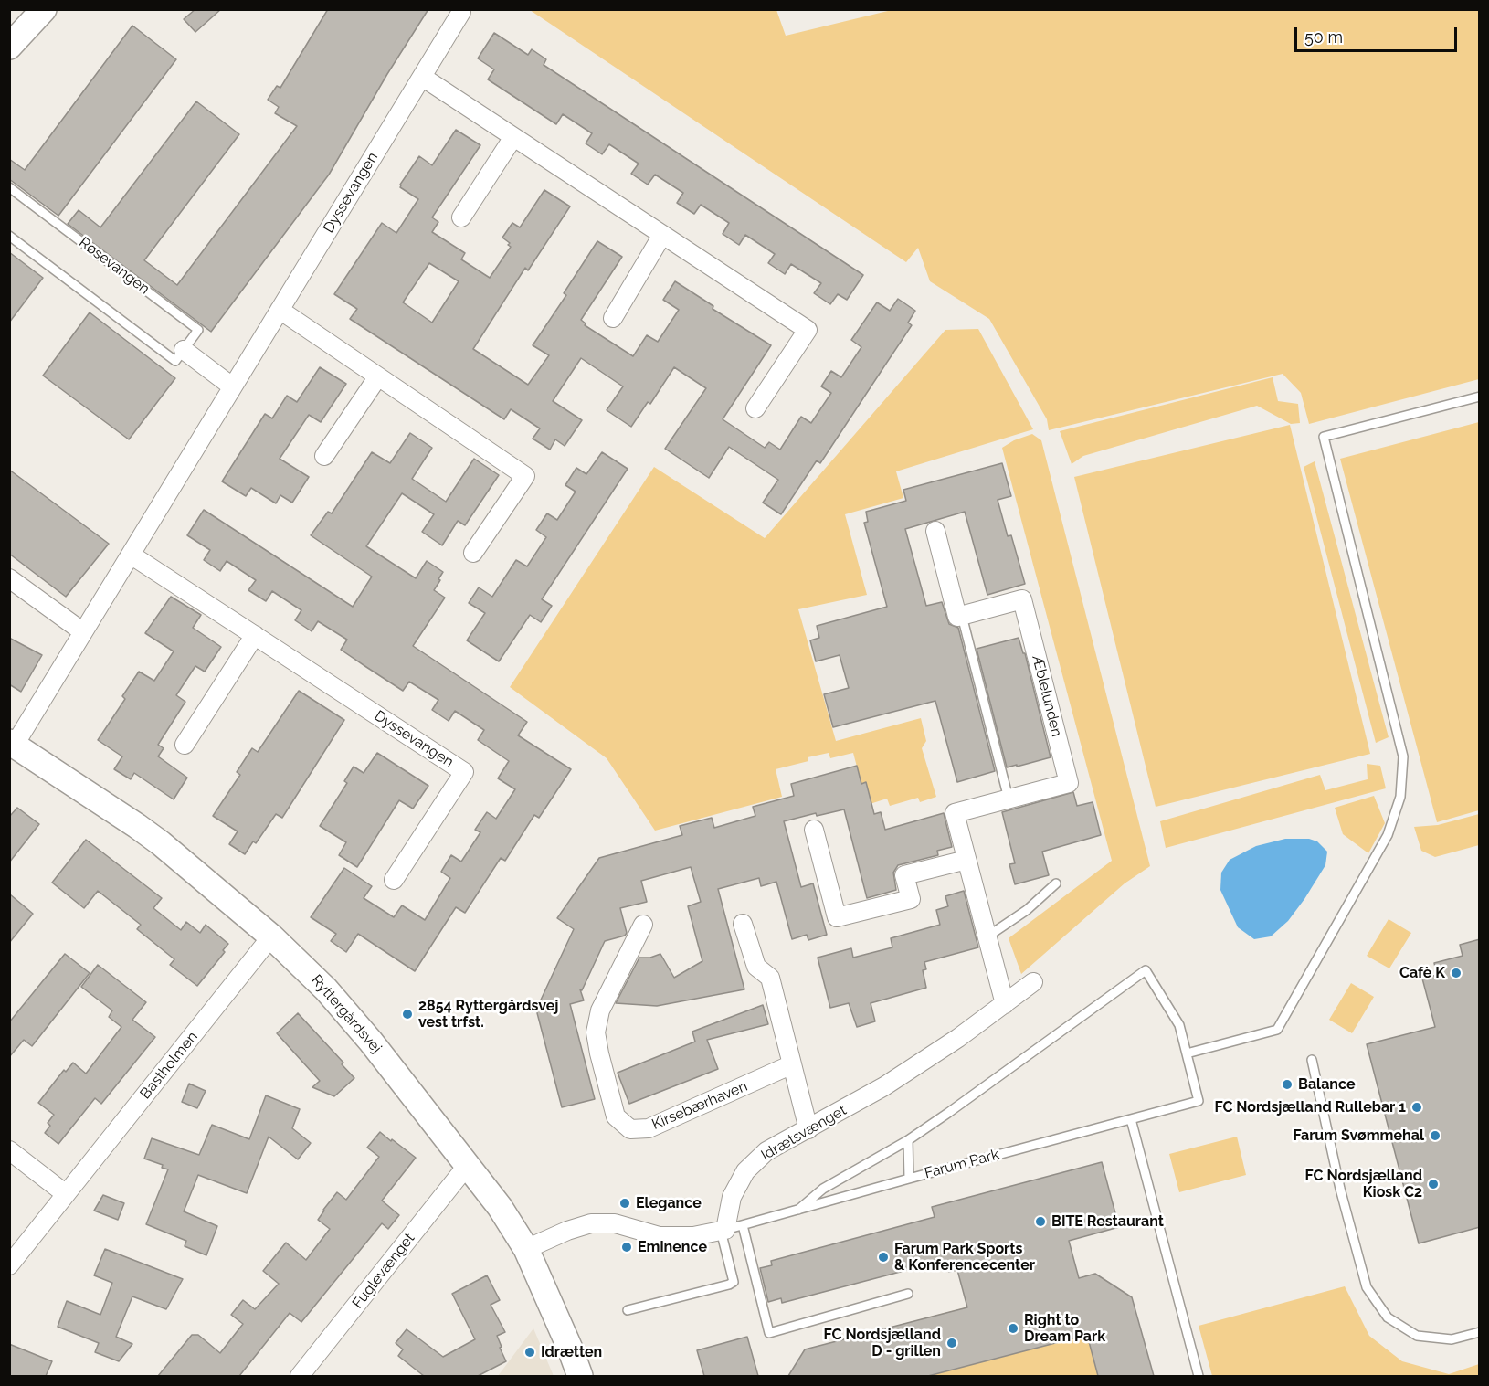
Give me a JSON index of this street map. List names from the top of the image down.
{
  "streets": {
    "street": [
      "Dyssevangen",
      "Æblelunden",
      "Ryttergårdsvej",
      "Bastholmen",
      "Kirsebærhaven",
      "Idrætsvænget",
      "Fuglevænget"
    ],
    "lane": ["Røsevangen", "Farum Park"]
  },
  "crossings": [
    ["Dyssevangen", "Ryttergårdsvej"],
    ["Æblelunden", "Idrætsvænget"],
    ["Ryttergårdsvej", "Bastholmen"],
    ["Ryttergårdsvej", "Fuglevænget"],
    ["Idrætsvænget", "Farum Park"]
  ],
  "places": [
    "Cafè K",
    "2854 Ryttergårdsvej vest trfst.",
    "Balance",
    "FC Nordsjælland Rullebar 1",
    "Farum Svømmehal",
    "FC Nordsjælland Kiosk C2",
    "Elegance",
    "BITE Restaurant",
    "Eminence",
    "Farum Park Sports & Konferencecenter",
    "Right to Dream Park",
    "FC Nordsjælland D - grillen",
    "Idrætten"
  ],
  "scale_bar": "50 m"
}
